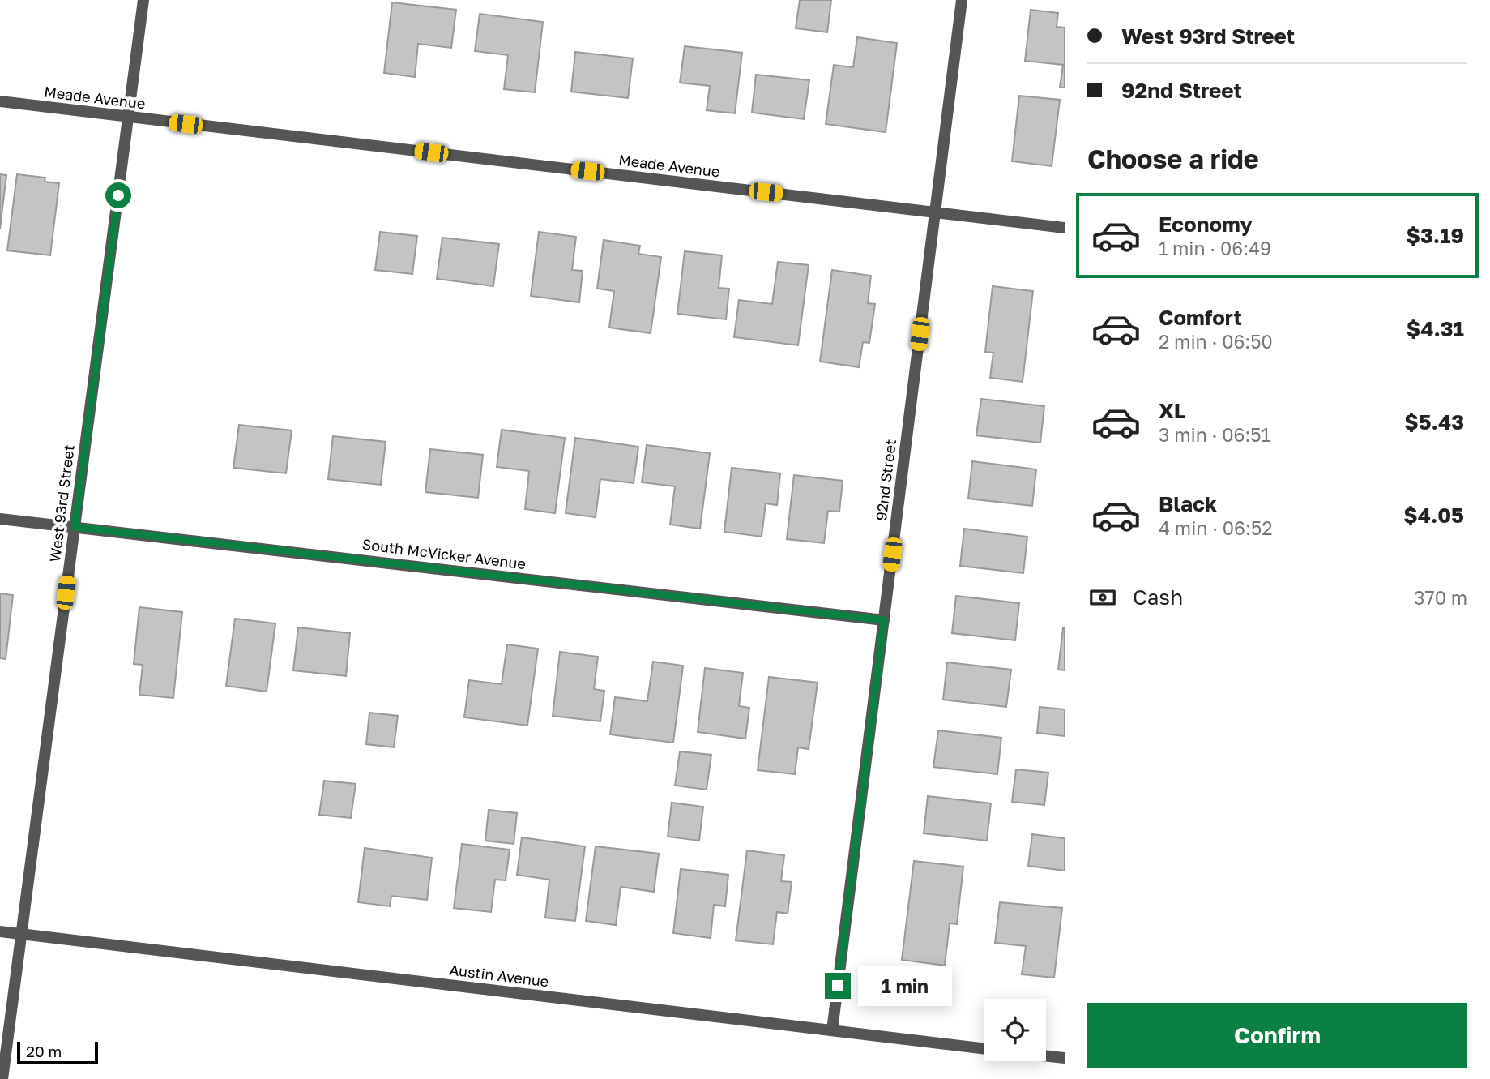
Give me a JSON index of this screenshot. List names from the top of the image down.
{
  "streets": {
    "street": [
      "Meade Avenue",
      "92nd Street",
      "West 93rd Street",
      "South McVicker Avenue",
      "Austin Avenue"
    ]
  },
  "crossings": [
    ["Meade Avenue", "92nd Street"],
    ["Meade Avenue", "West 93rd Street"],
    ["92nd Street", "South McVicker Avenue"],
    ["92nd Street", "Austin Avenue"],
    ["West 93rd Street", "South McVicker Avenue"],
    ["West 93rd Street", "Austin Avenue"]
  ],
  "scale_bar": "20 m",
  "page": {
    "banner": ["West 93rd Street", "92nd Street"],
    "heading": "Choose a ride",
    "list": [
      {
        "name": "Economy",
        "note": "1 min · 06:49",
        "value": "$3.19"
      },
      {
        "name": "Comfort",
        "note": "2 min · 06:50",
        "value": "$4.31"
      },
      {
        "name": "XL",
        "note": "3 min · 06:51",
        "value": "$5.43"
      },
      {
        "name": "Black",
        "note": "4 min · 06:52",
        "value": "$4.05"
      }
    ],
    "pay": ["Cash", "370 m"],
    "bubble": "1 min",
    "buttons": "Confirm",
    "scale": "20 m"
  }
}
